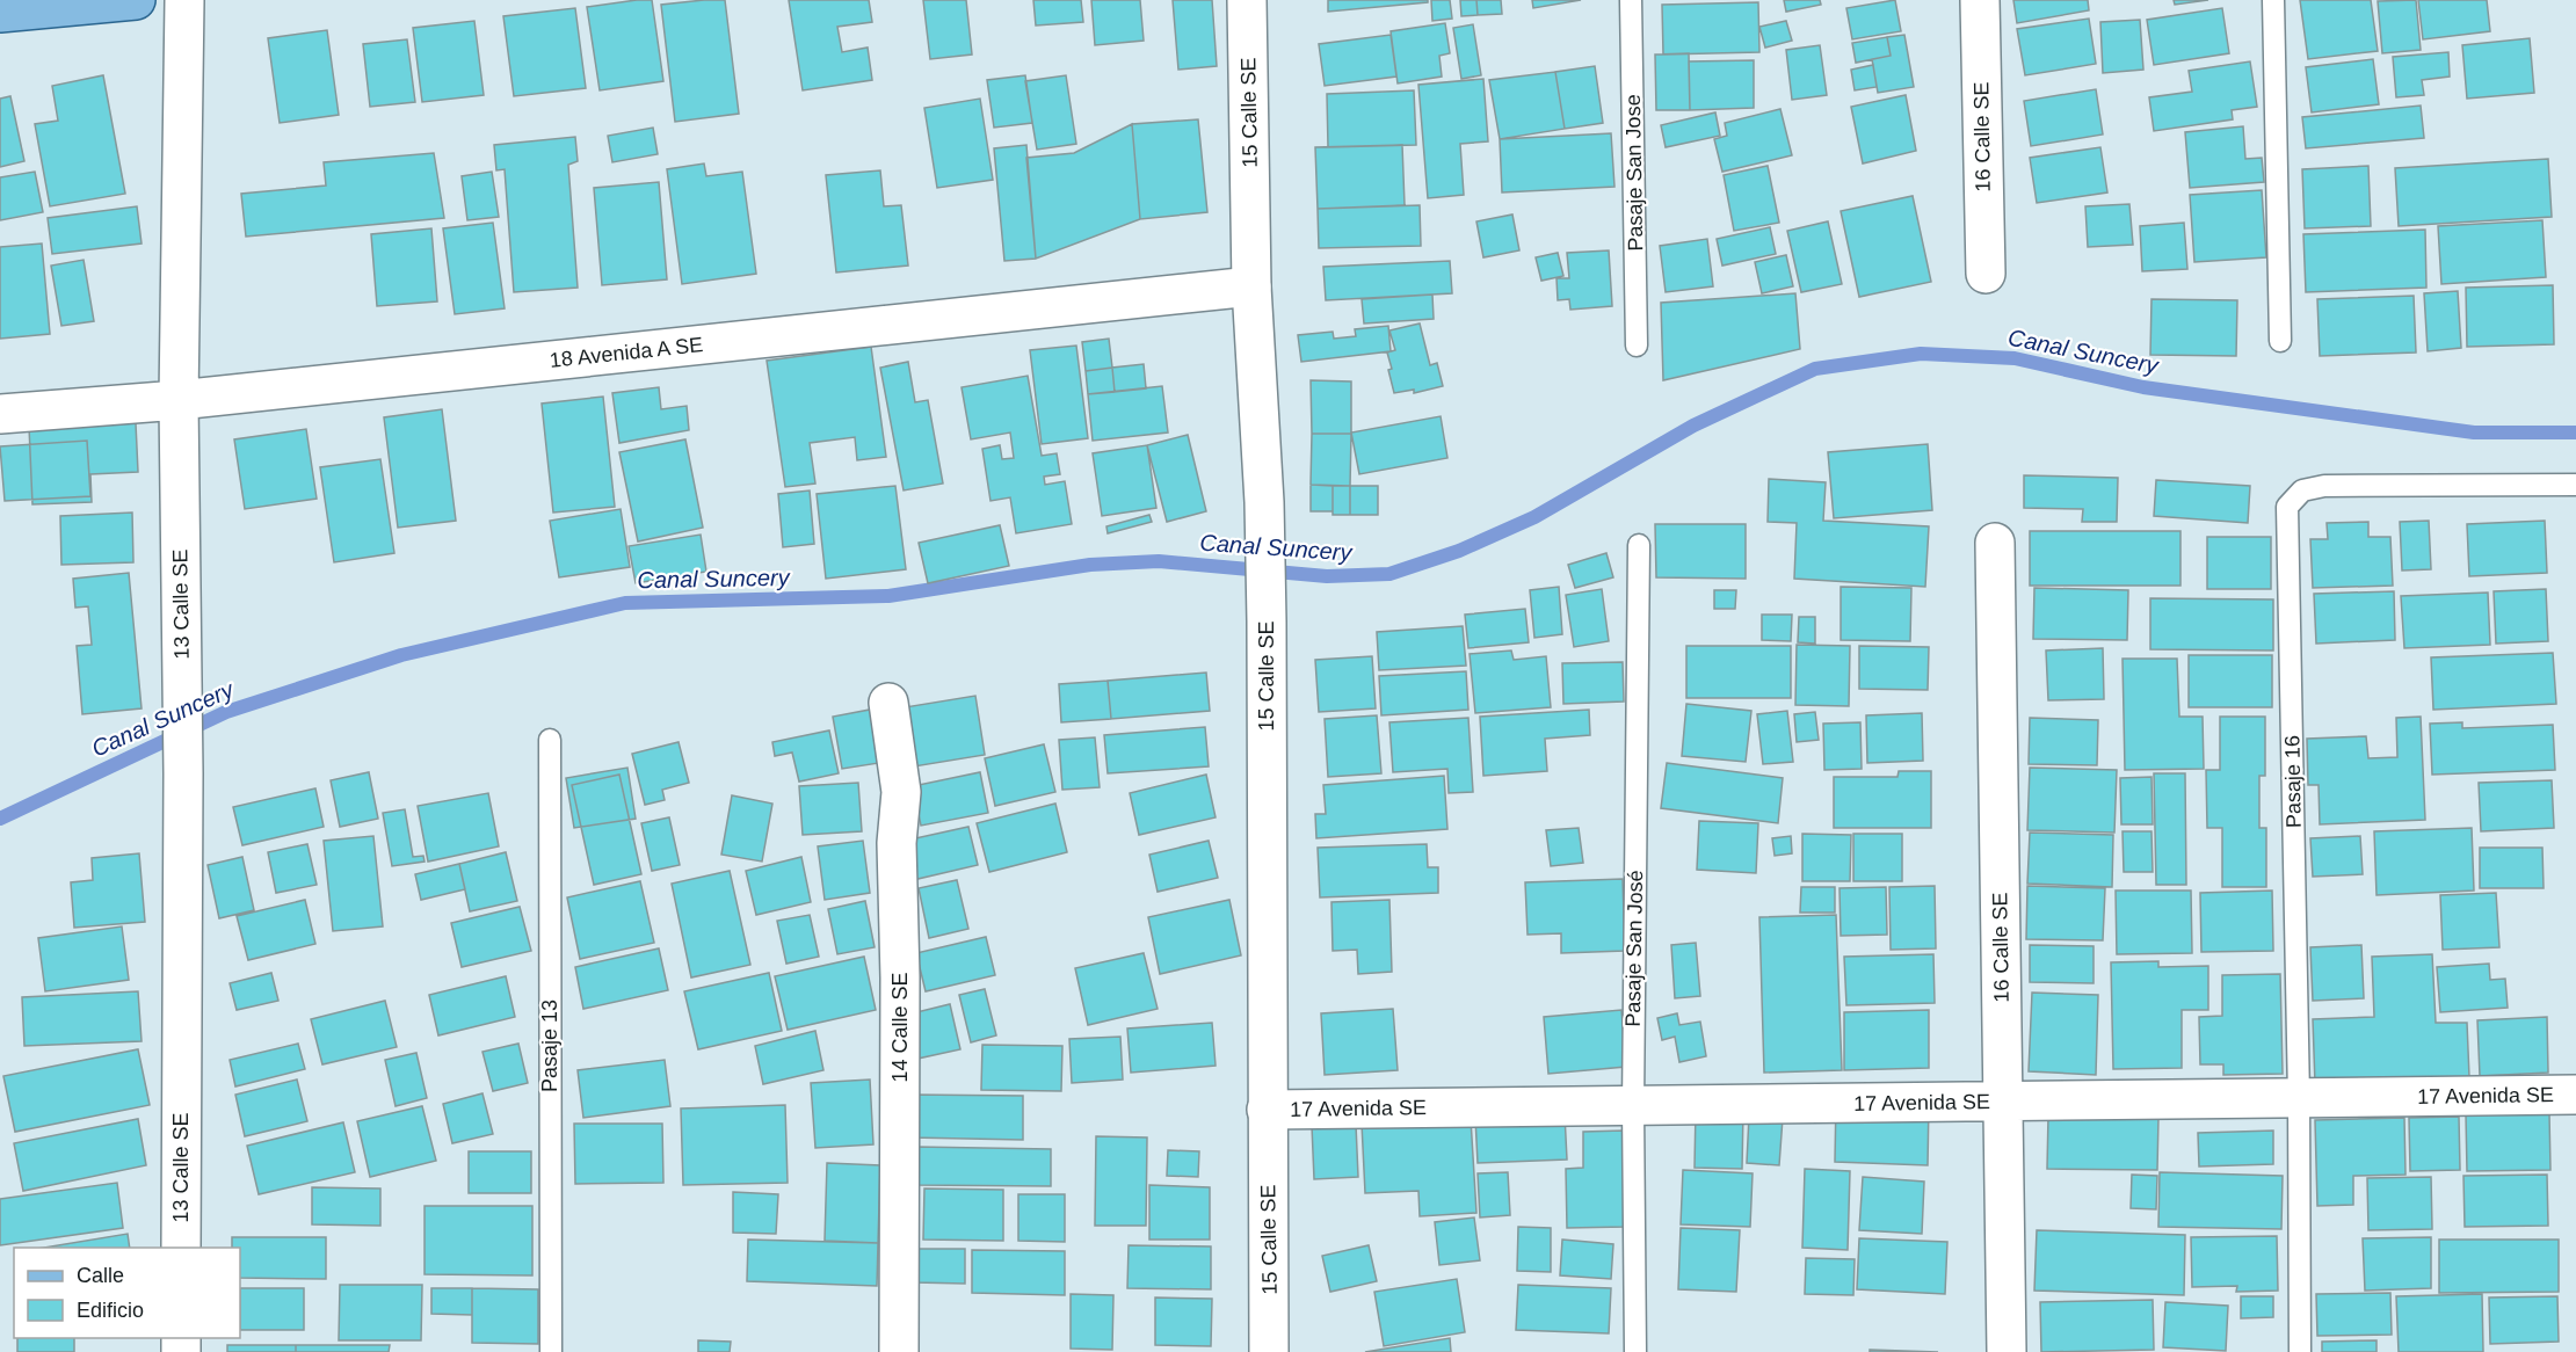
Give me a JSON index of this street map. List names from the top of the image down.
{
  "streets": {
    "street": [
      "15 Calle SE",
      "16 Calle SE",
      "18 Avenida A SE",
      "13 Calle SE",
      "14 Calle SE",
      "17 Avenida SE"
    ],
    "lane": [
      "Pasaje San Jose",
      "Pasaje 16",
      "Pasaje San José",
      "Pasaje 13"
    ]
  },
  "crossings": [
    ["15 Calle SE", "18 Avenida A SE"],
    ["15 Calle SE", "17 Avenida SE"],
    ["16 Calle SE", "17 Avenida SE"],
    ["18 Avenida A SE", "13 Calle SE"],
    ["Pasaje 16", "17 Avenida SE"],
    ["Pasaje San José", "17 Avenida SE"]
  ],
  "water": ["Canal Suncery"],
  "legend": ["Calle", "Edificio"]
}
